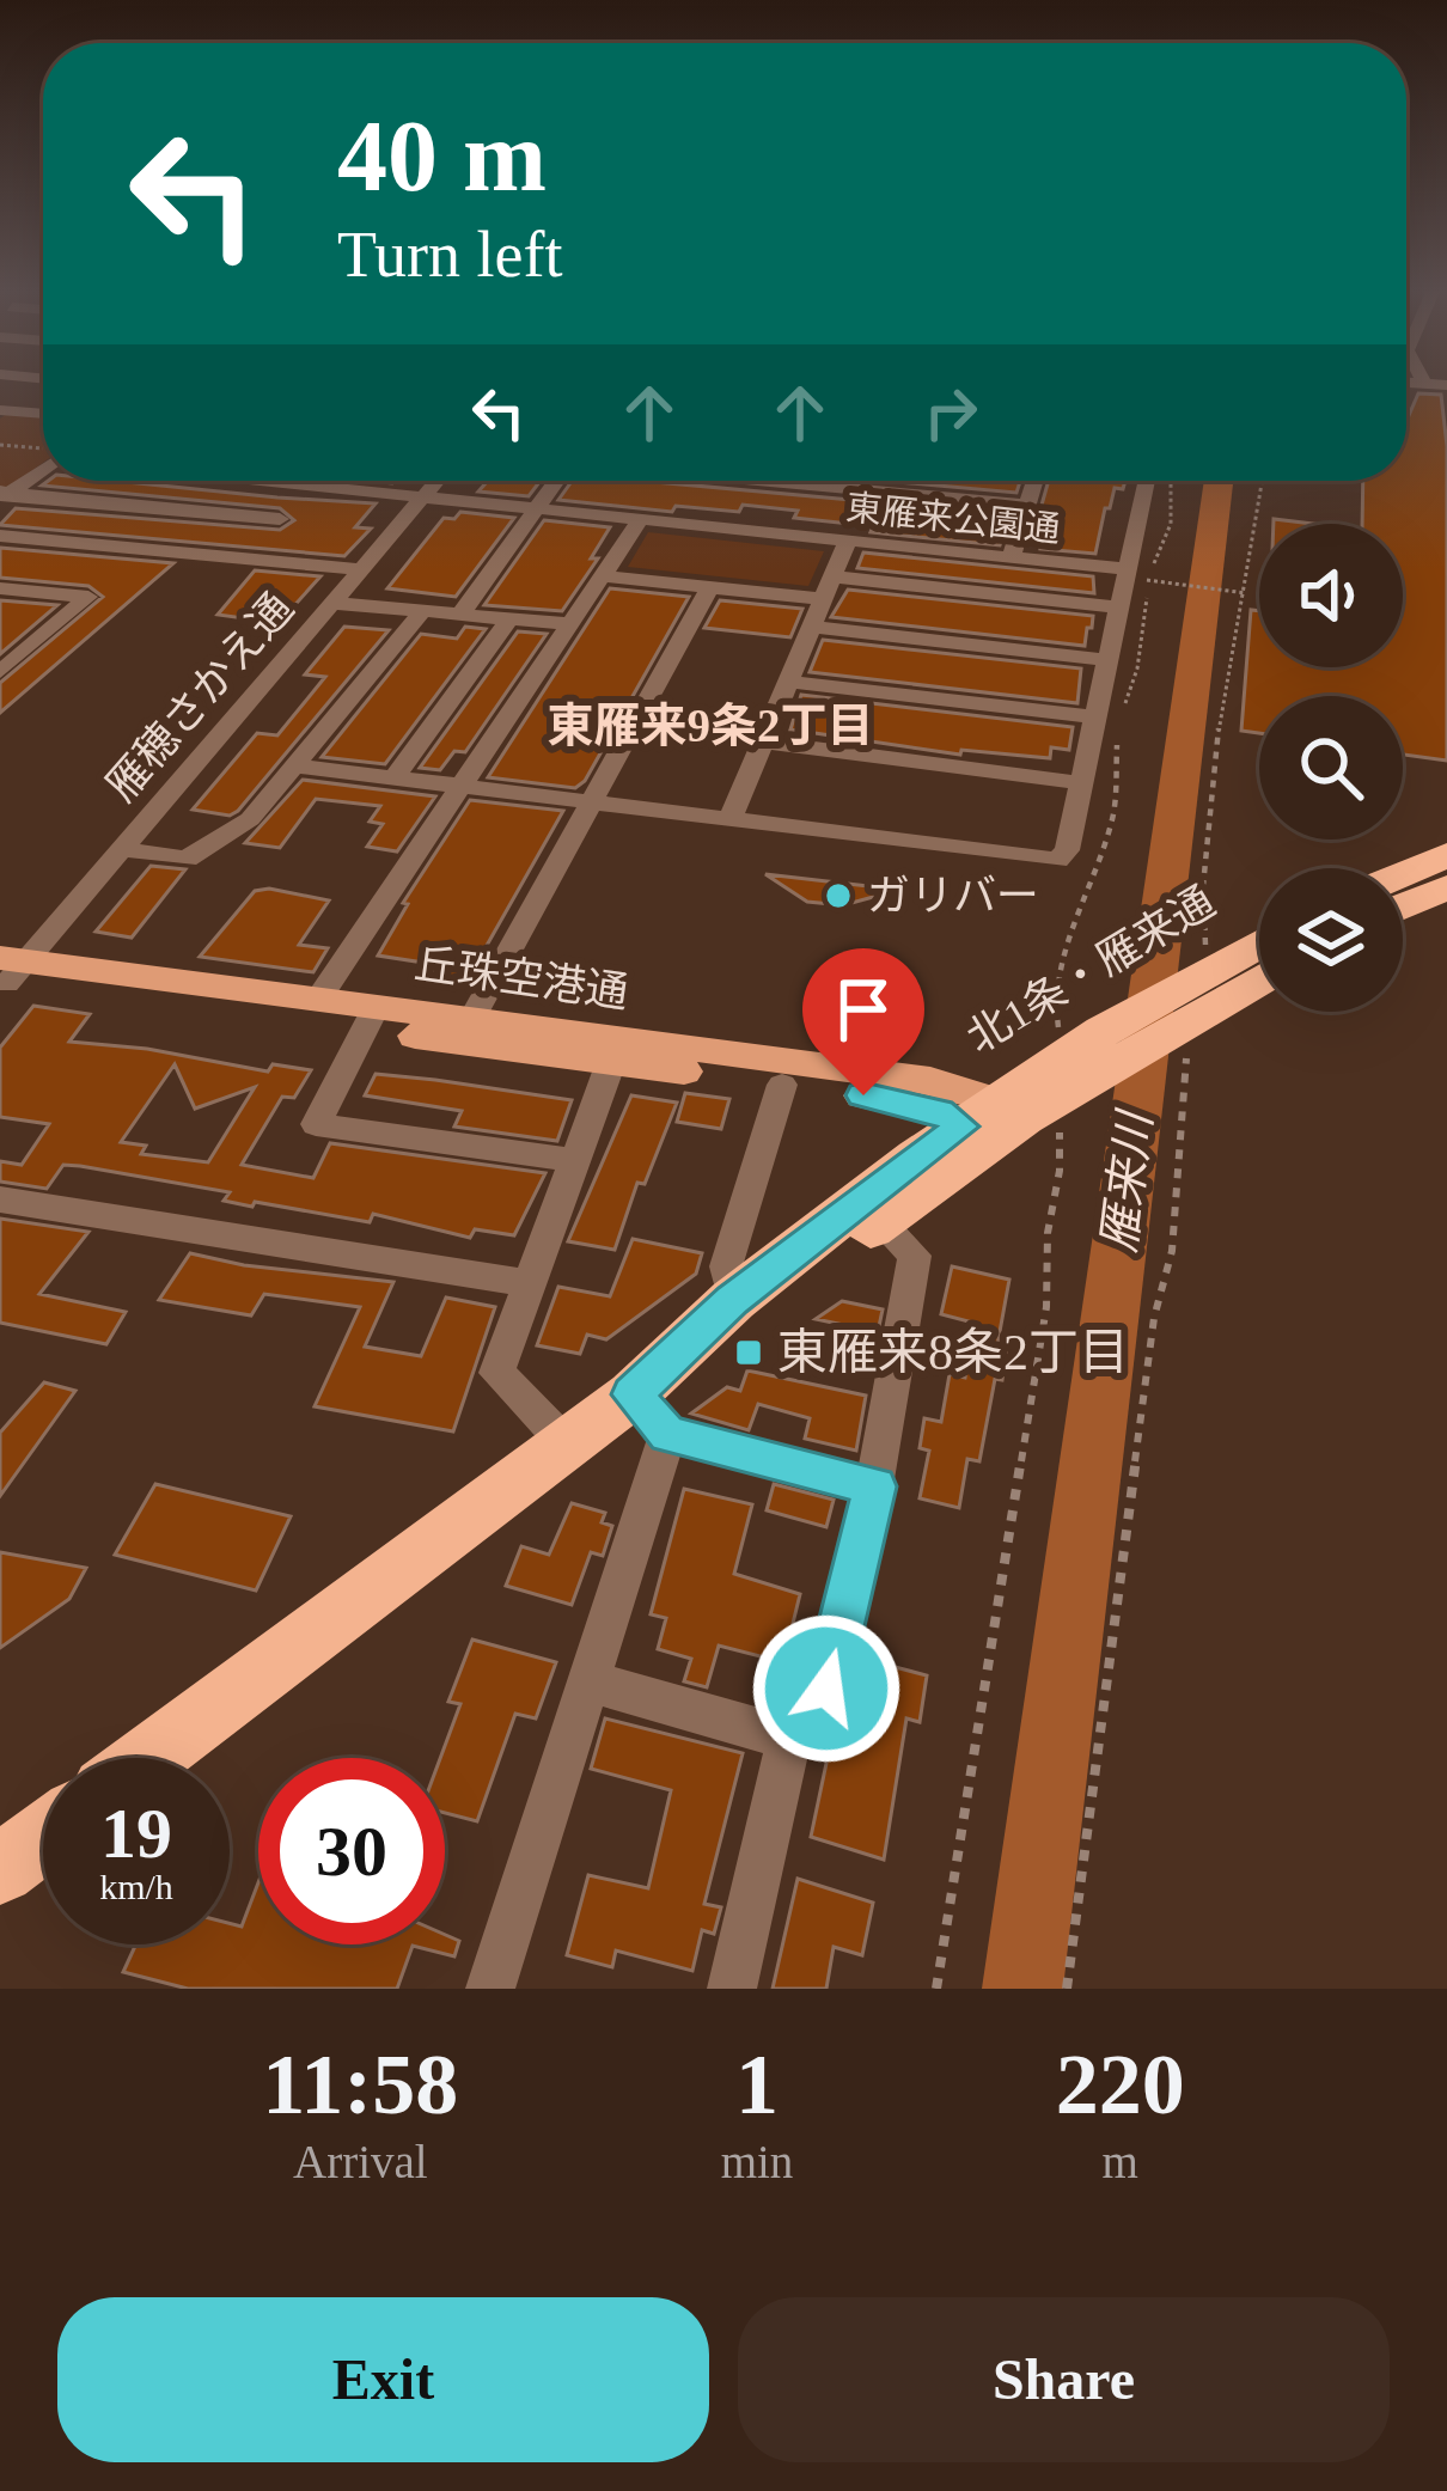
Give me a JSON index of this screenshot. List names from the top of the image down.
{
  "streets": {
    "highway": ["北1条・雁来通"],
    "main road": ["丘珠空港通"],
    "street": ["東雁来公園通", "雁穂さかえ通"]
  },
  "crossings": [
    ["東雁来公園通", "雁穂さかえ通"],
    ["雁穂さかえ通", "丘珠空港通"],
    ["北1条・雁来通", "丘珠空港通"]
  ],
  "districts": ["東雁来9条2丁目"],
  "water": ["雁来川"],
  "places": {
    "other": ["ガリバー"],
    "transit": ["東雁来8条2丁目"]
  },
  "page": {
    "turn": ["40 m", "Turn left"],
    "speed": "19 km/h",
    "limit": "30",
    "eta": [
      "11:58",
      "Arrival",
      "1",
      "min",
      "220",
      "m"
    ],
    "buttons": ["Exit", "Share"]
  }
}
